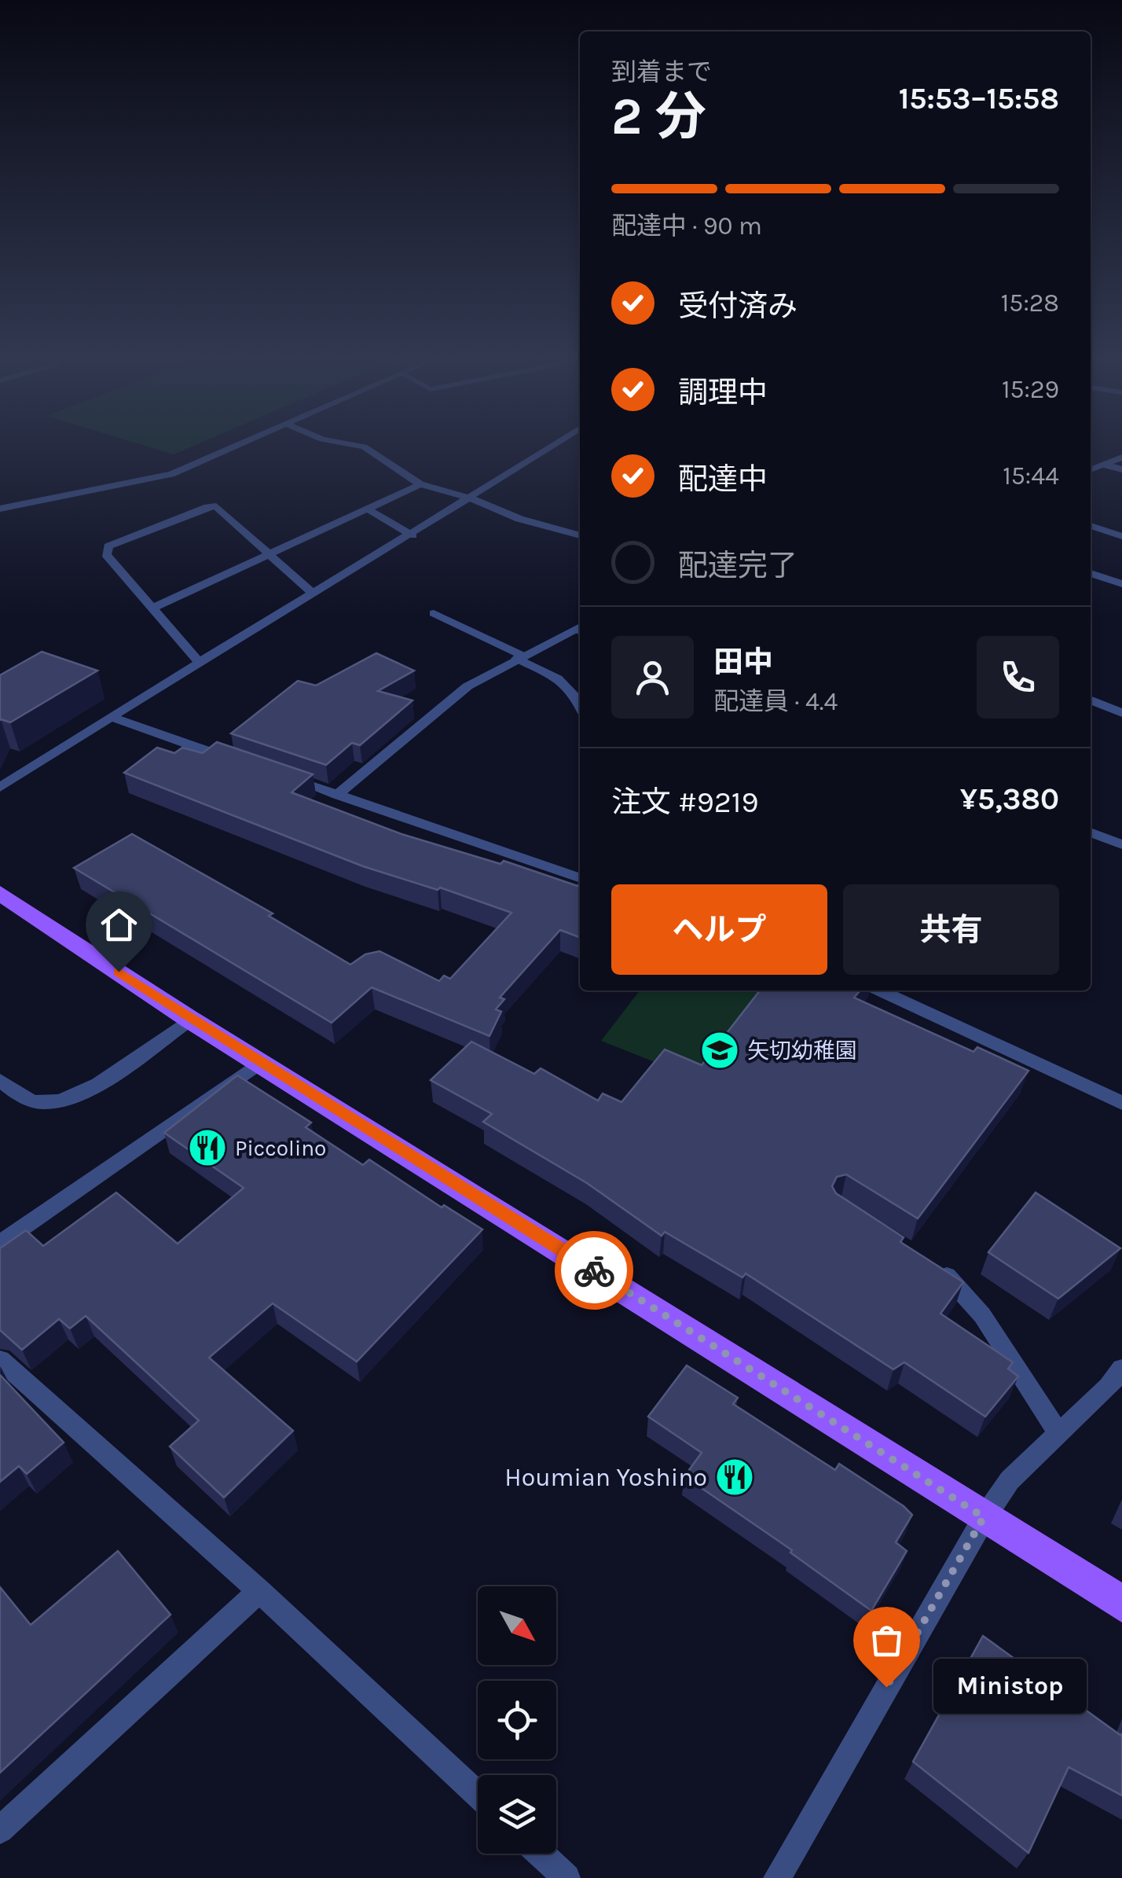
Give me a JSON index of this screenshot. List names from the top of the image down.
{
  "places": {
    "school or university": ["矢切幼稚園"],
    "restaurant": ["Piccolino", "Houmian Yoshino"],
    "other": ["Ministop"]
  },
  "north": "bottom right",
  "page": {
    "heading": ["2 分", "到着まで", "15:53–15:58"],
    "panel": [
      "田中",
      "配達員 · 4.4",
      "注文 #9219",
      "¥5,380"
    ],
    "bar": "配達中 · 90 m",
    "list": [
      ["受付済み", "15:28"],
      ["調理中", "15:29"],
      ["配達中", "15:44"],
      "配達完了"
    ],
    "buttons": ["ヘルプ", "共有"],
    "bubble": "Ministop"
  }
}
